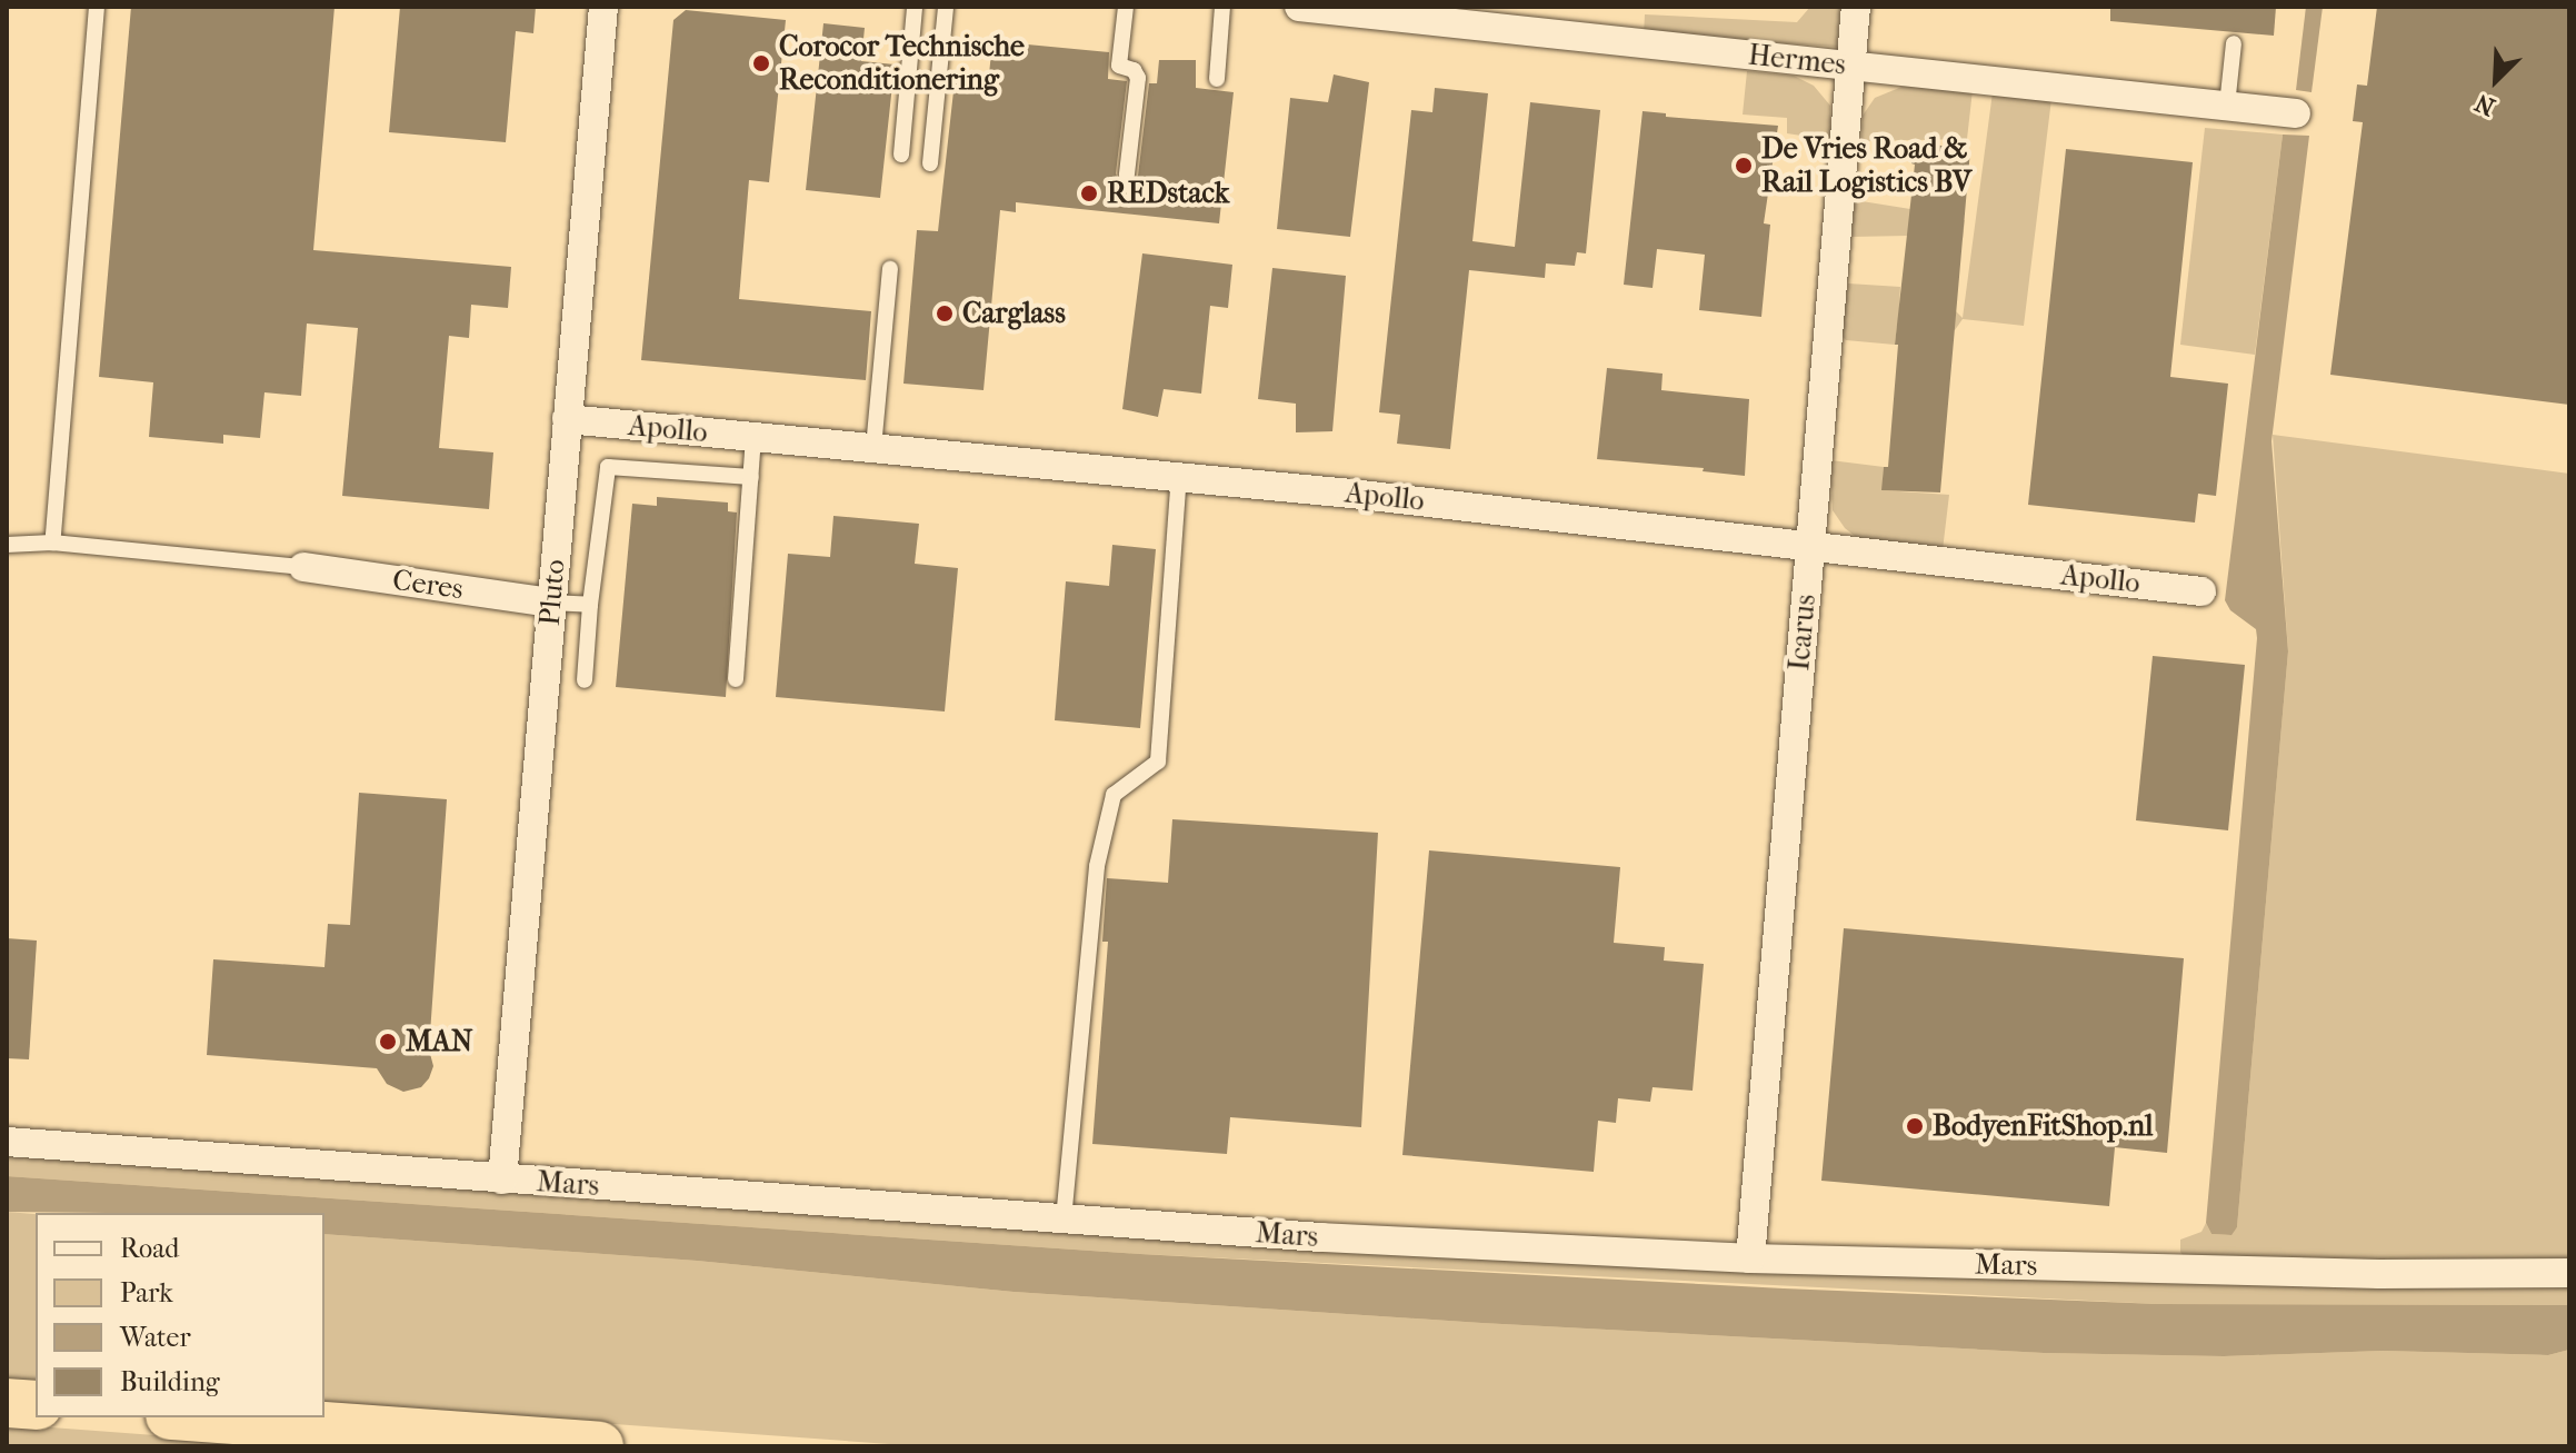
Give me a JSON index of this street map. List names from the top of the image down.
{
  "streets": {
    "street": [
      "Hermes",
      "Apollo",
      "Ceres",
      "Pluto",
      "Icarus",
      "Mars"
    ]
  },
  "crossings": [
    ["Hermes", "Icarus"],
    ["Apollo", "Pluto"],
    ["Apollo", "Icarus"],
    ["Ceres", "Pluto"],
    ["Pluto", "Mars"],
    ["Icarus", "Mars"]
  ],
  "places": [
    "Corocor Technische Reconditionering",
    "De Vries Road & Rail Logistics BV",
    "REDstack",
    "Carglass",
    "MAN",
    "BodyenFitShop.nl"
  ],
  "legend": [
    "Road",
    "Park",
    "Water",
    "Building"
  ],
  "north": "bottom left"
}
